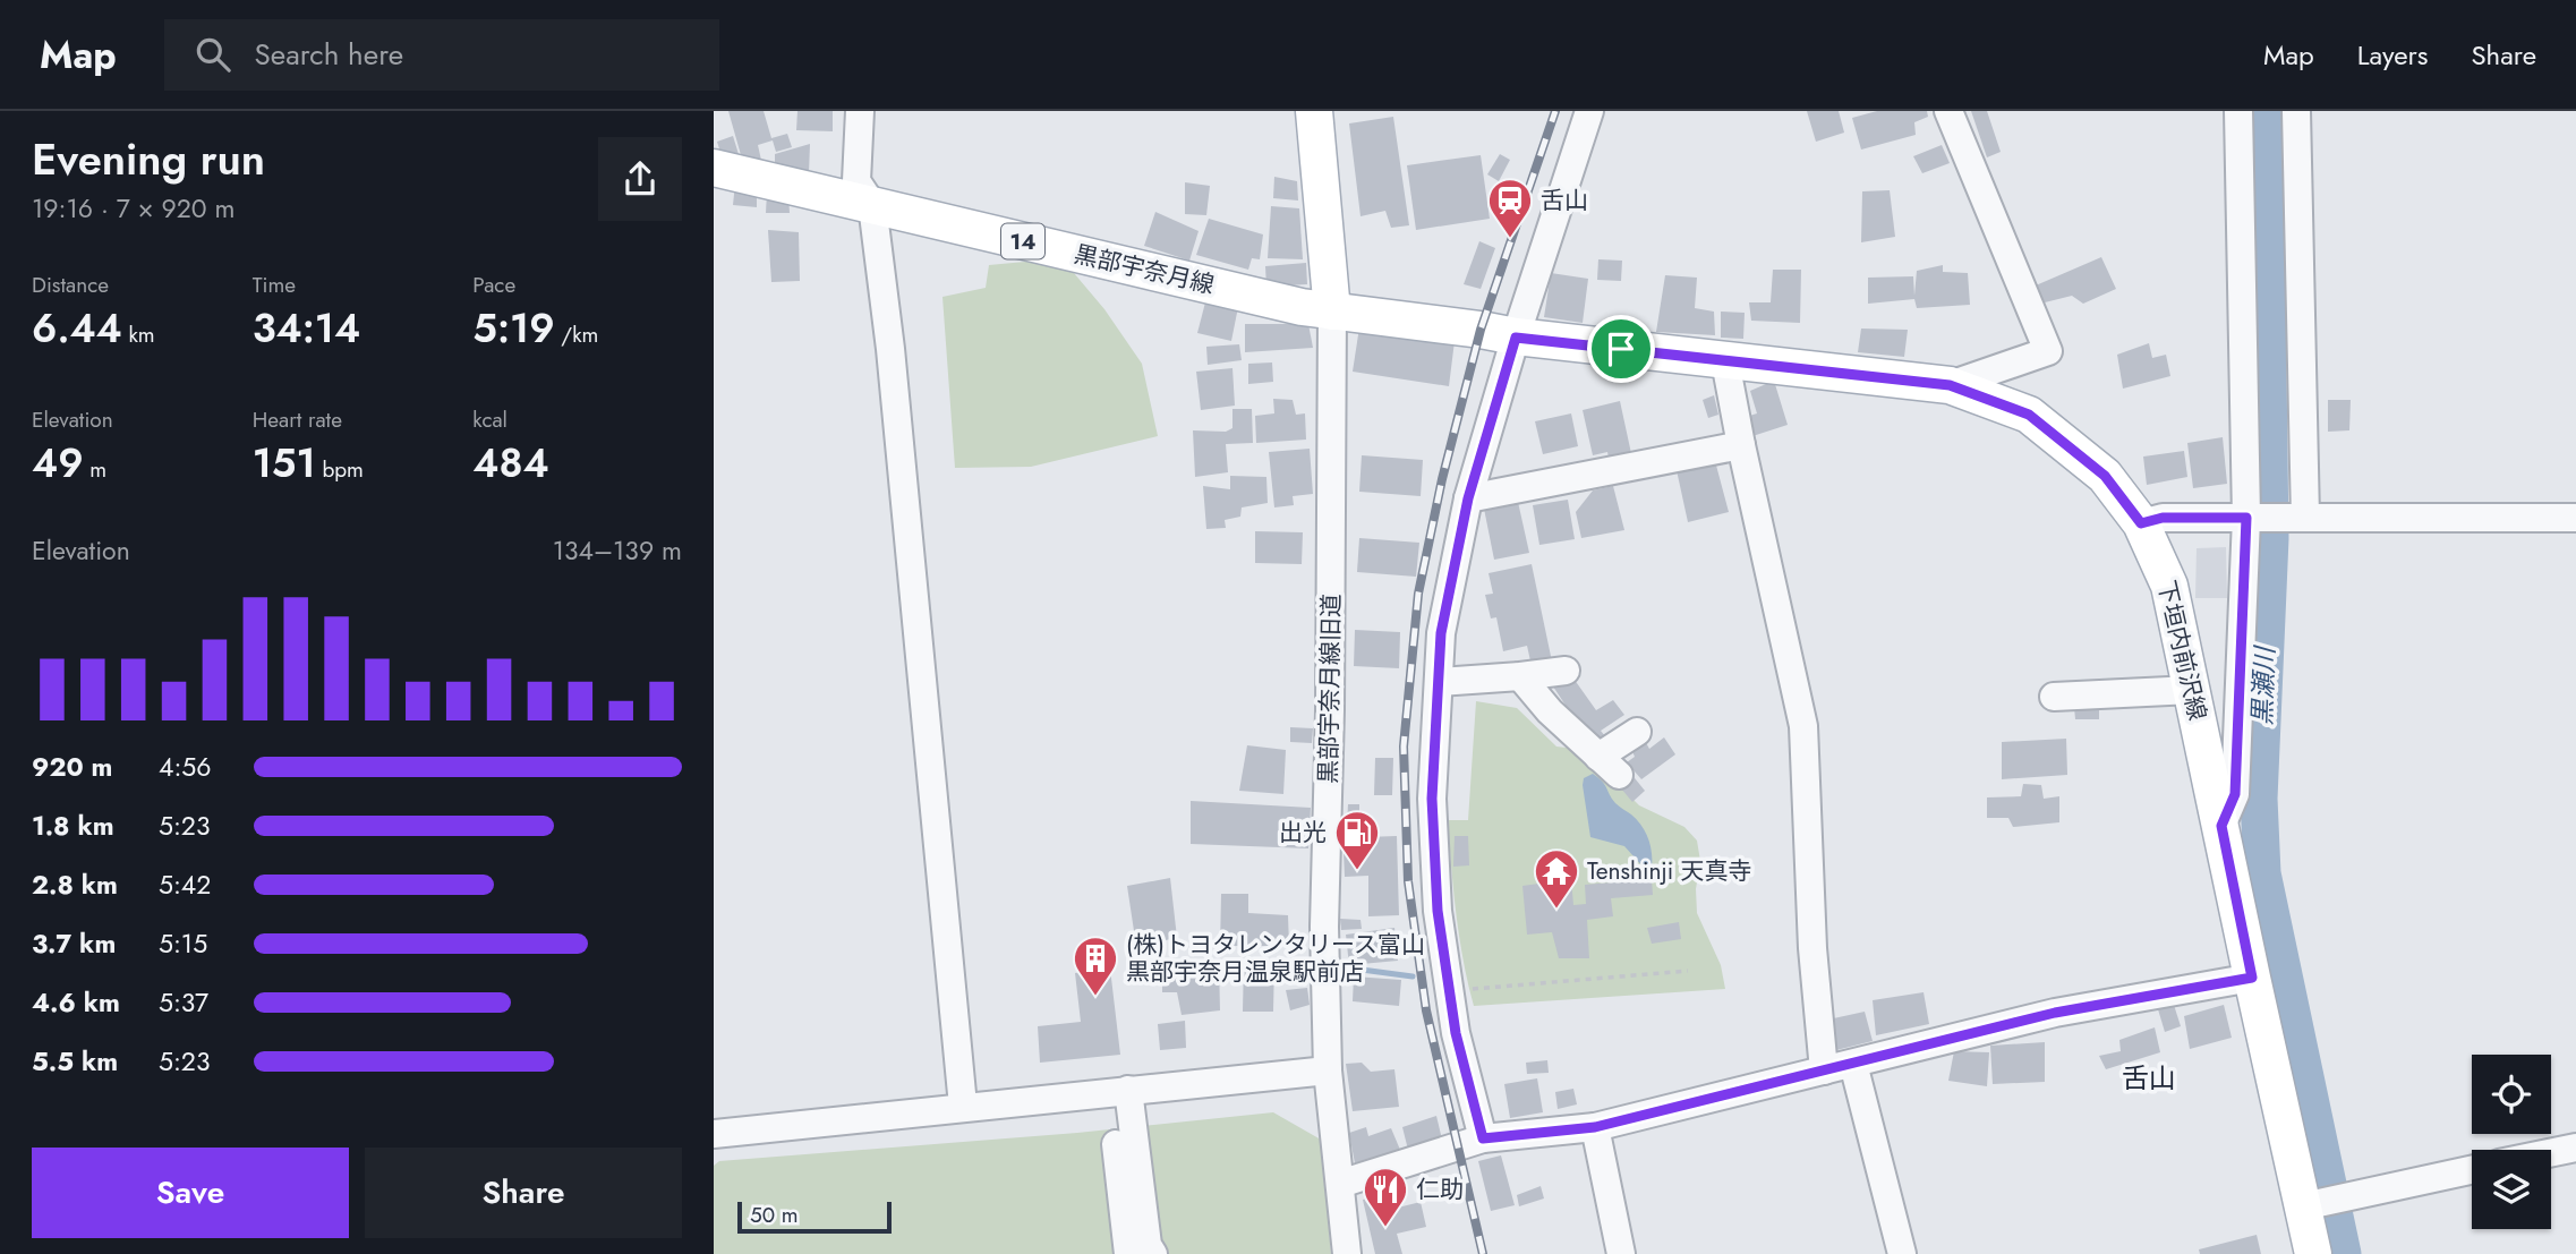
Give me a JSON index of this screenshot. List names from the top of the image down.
{
  "streets": {
    "main road": ["14", "黒部宇奈月線", "下垣内前沢線"],
    "street": ["黒部宇奈月線旧道"]
  },
  "crossings": [
    ["黒部宇奈月線", "下垣内前沢線"],
    ["黒部宇奈月線", "黒部宇奈月線旧道"],
    ["下垣内前沢線", "黒部宇奈月線旧道"]
  ],
  "districts": ["舌山"],
  "water": ["黒瀬川"],
  "places": {
    "station": ["舌山"],
    "fuel station": ["出光"],
    "temple": ["Tenshinji 天真寺"],
    "building": ["(株)トヨタレンタリース富山 黒部宇奈月温泉駅前店"],
    "restaurant": ["仁助"]
  },
  "scale_bar": "50 m",
  "page": {
    "header": "Map",
    "search": "Search here",
    "nav": ["Map", "Layers", "Share"],
    "heading": ["Evening run", "19:16 · 7 × 920 m"],
    "stats": [
      ["Distance", "6.44 km"],
      ["Time", "34:14"],
      ["Pace", "5:19 /km"],
      ["Elevation", "49 m"],
      ["Heart rate", "151 bpm"],
      ["kcal", "484"]
    ],
    "chart": ["Elevation", "134–139 m"],
    "list": [
      {
        "name": "920 m",
        "note": "4:56"
      },
      {
        "name": "1.8 km",
        "note": "5:23"
      },
      {
        "name": "2.8 km",
        "note": "5:42"
      },
      {
        "name": "3.7 km",
        "note": "5:15"
      },
      {
        "name": "4.6 km",
        "note": "5:37"
      },
      {
        "name": "5.5 km",
        "note": "5:23"
      }
    ],
    "buttons": ["Save", "Share"],
    "scale": "50 m"
  }
}
